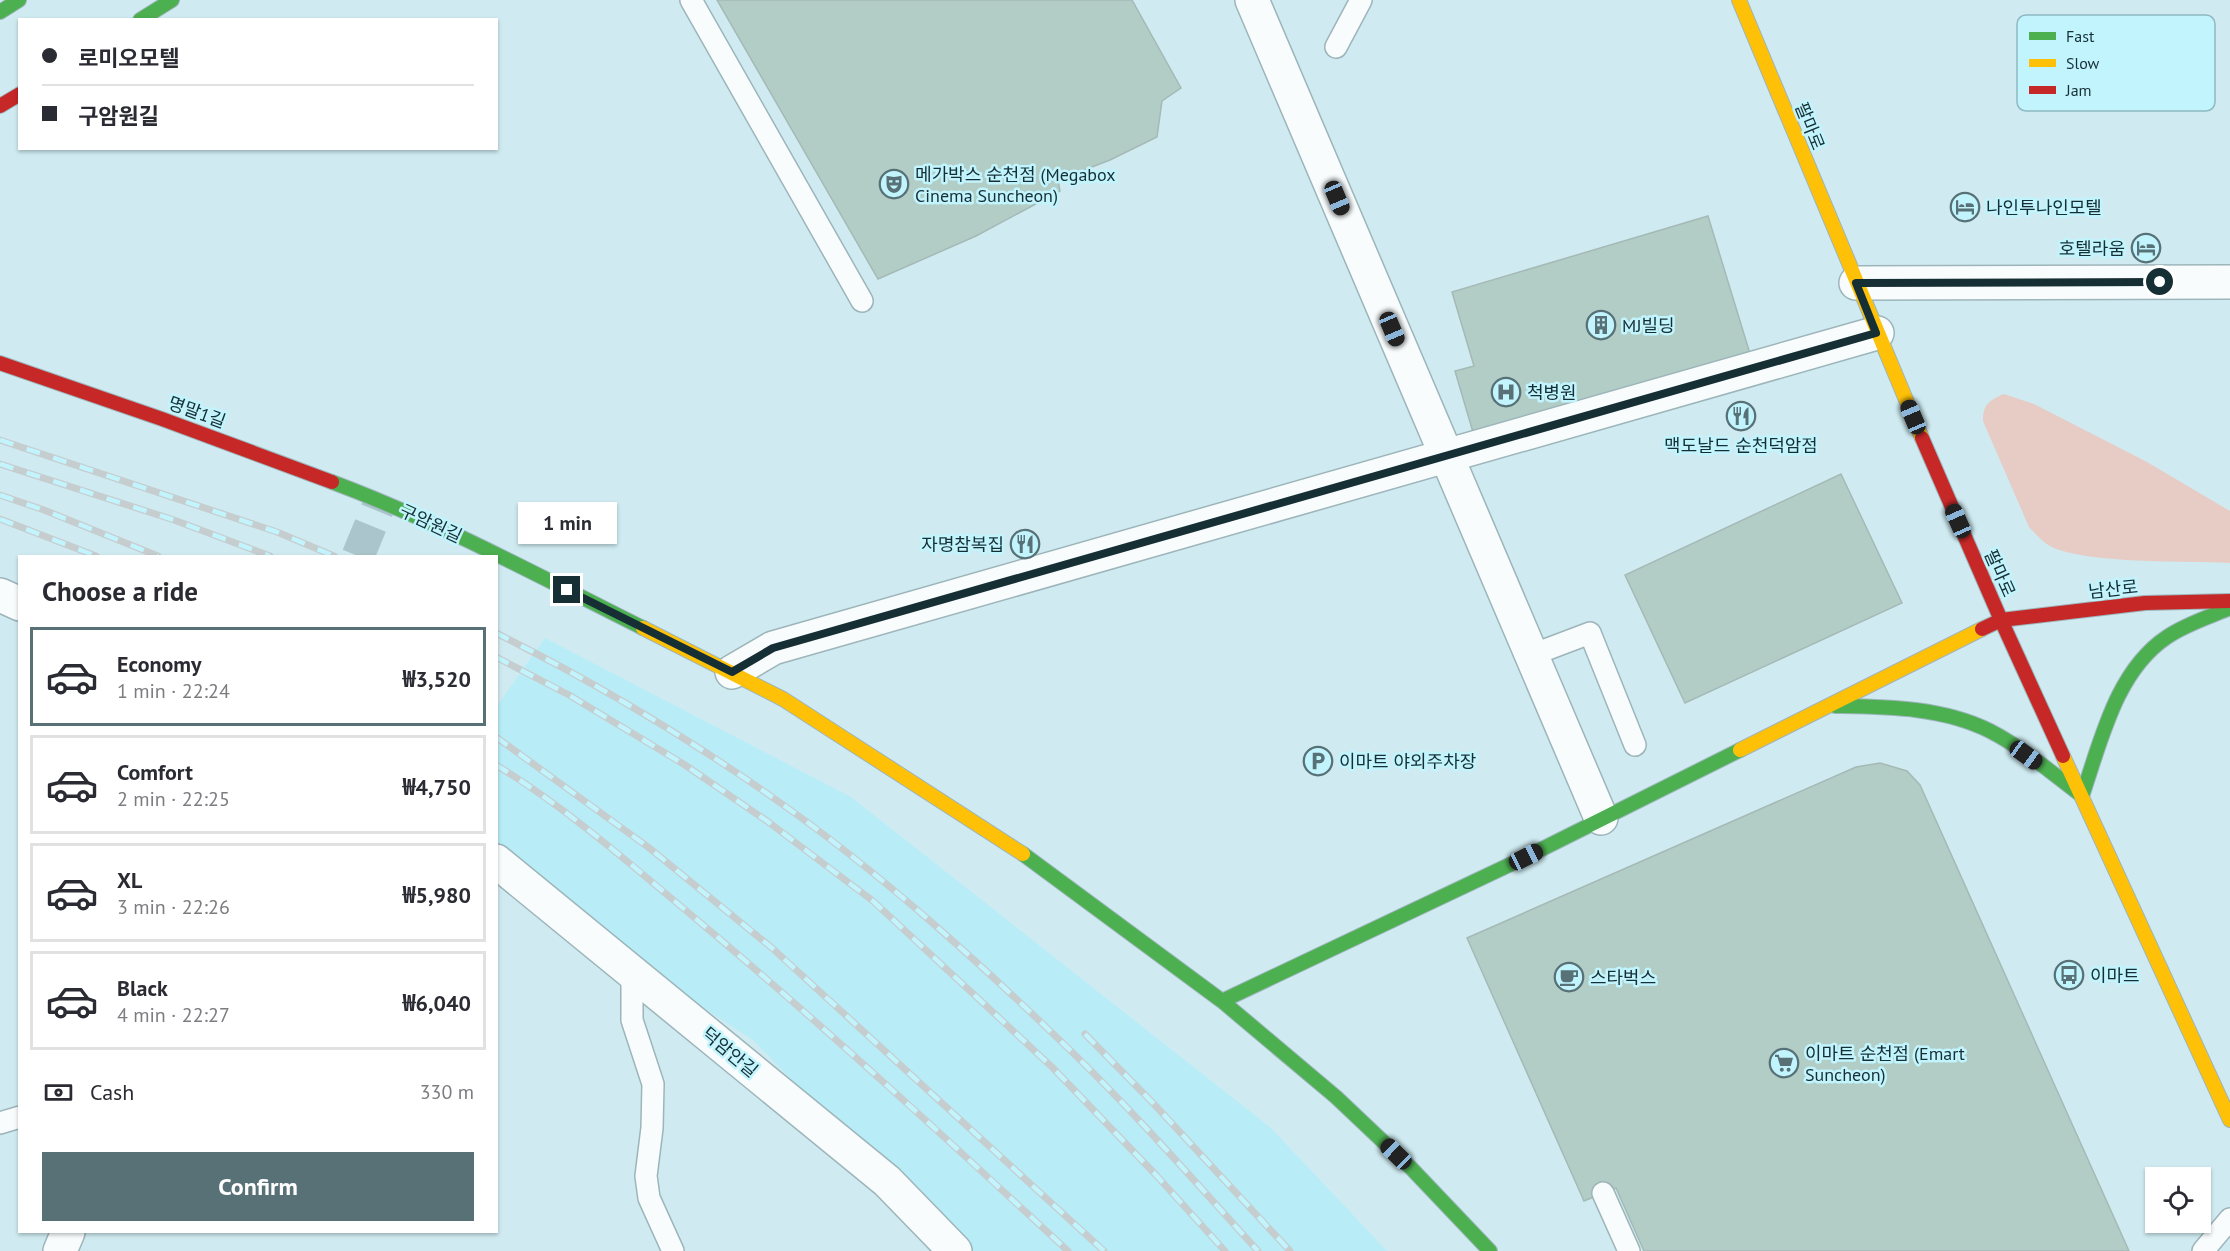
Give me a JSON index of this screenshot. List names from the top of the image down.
{
  "streets": {
    "street": [
      "팔마로",
      "명말1길",
      "구암원길",
      "남산로",
      "덕암안길"
    ]
  },
  "crossings": [
    ["팔마로", "남산로"],
    ["명말1길", "구암원길"],
    ["구암원길", "남산로"]
  ],
  "places": {
    "theatre": ["메가박스 순천점 (Megabox Cinema Suncheon)"],
    "hotel": ["나인투나인모텔", "호텔라움"],
    "building": ["MJ빌딩"],
    "hospital": ["척병원"],
    "restaurant": ["맥도날드 순천덕암점", "자명참복집"],
    "parking": ["이마트 야외주차장"],
    "bus stop": ["이마트"],
    "cafe": ["스타벅스"],
    "supermarket": ["이마트 순천점 (Emart Suncheon)"]
  },
  "legend": ["Fast", "Slow", "Jam"],
  "page": {
    "banner": ["로미오모텔", "구암원길"],
    "bubble": "1 min",
    "heading": "Choose a ride",
    "list": [
      {
        "name": "Economy",
        "note": "1 min · 22:24",
        "value": "₩3,520"
      },
      {
        "name": "Comfort",
        "note": "2 min · 22:25",
        "value": "₩4,750"
      },
      {
        "name": "XL",
        "note": "3 min · 22:26",
        "value": "₩5,980"
      },
      {
        "name": "Black",
        "note": "4 min · 22:27",
        "value": "₩6,040"
      }
    ],
    "pay": ["Cash", "330 m"],
    "buttons": "Confirm"
  }
}
